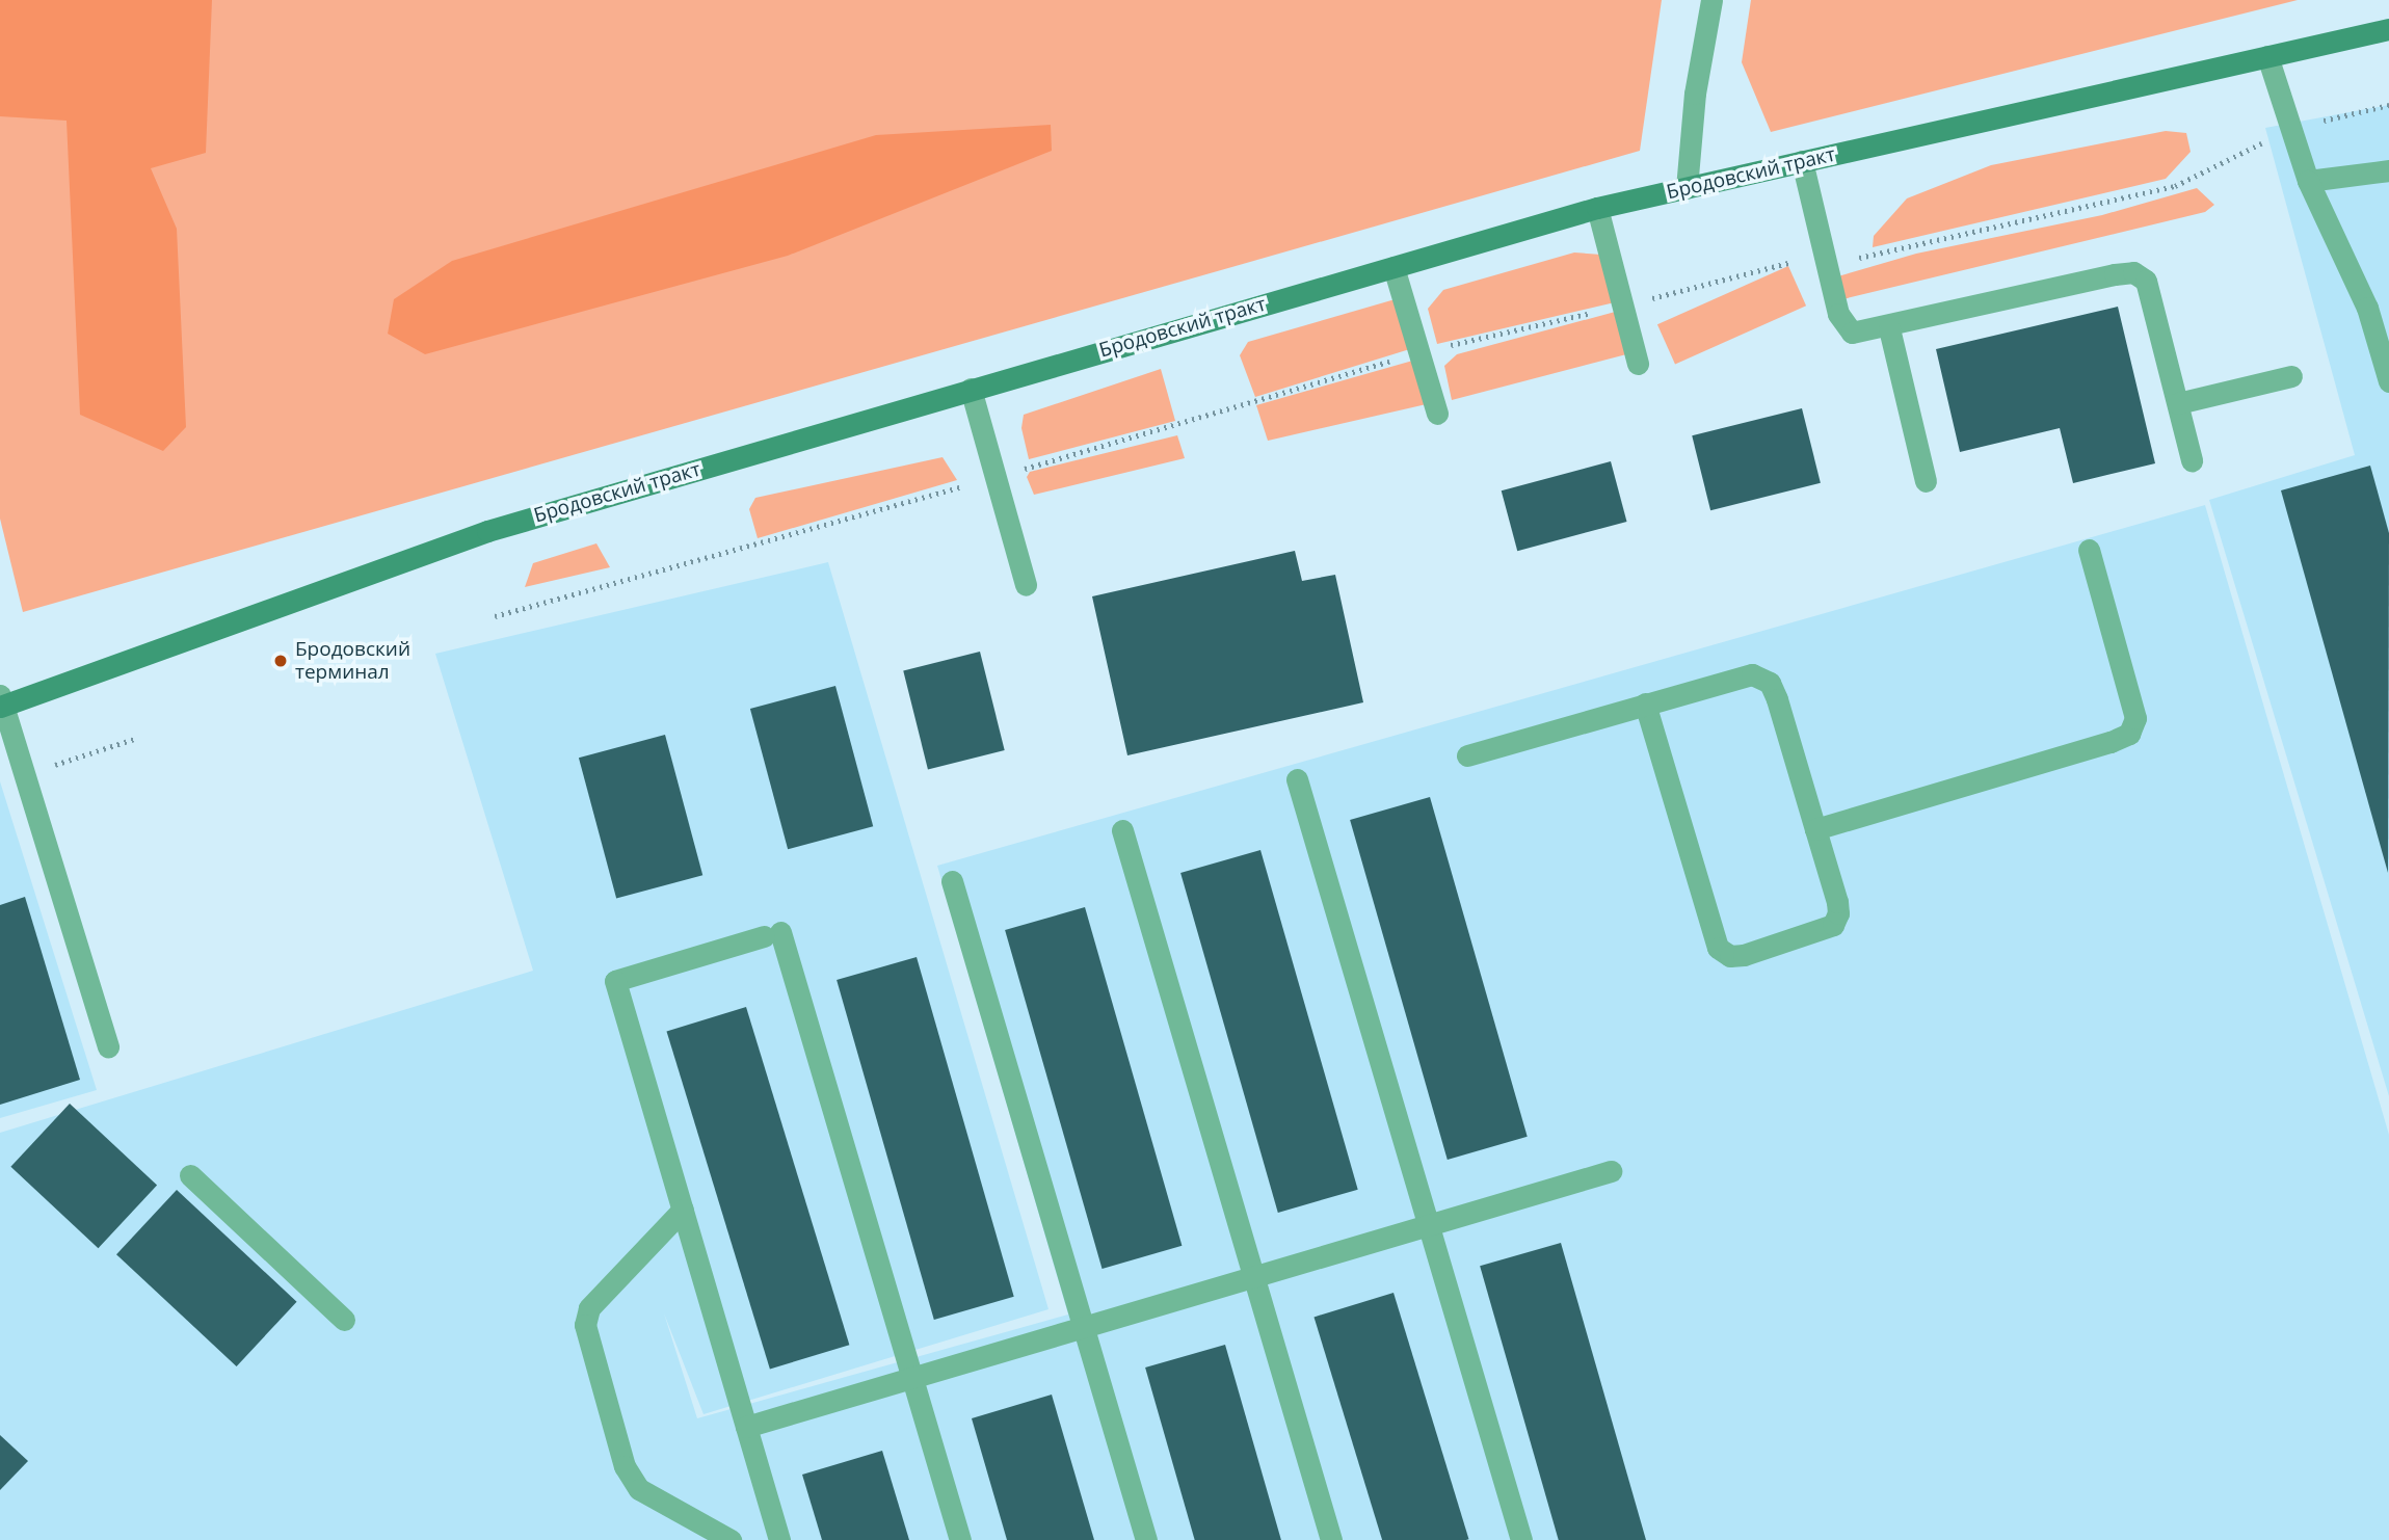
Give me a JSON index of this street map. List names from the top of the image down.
{
  "streets": {
    "street": ["Бродовский тракт"]
  },
  "places": ["Бродовский терминал"]
}
